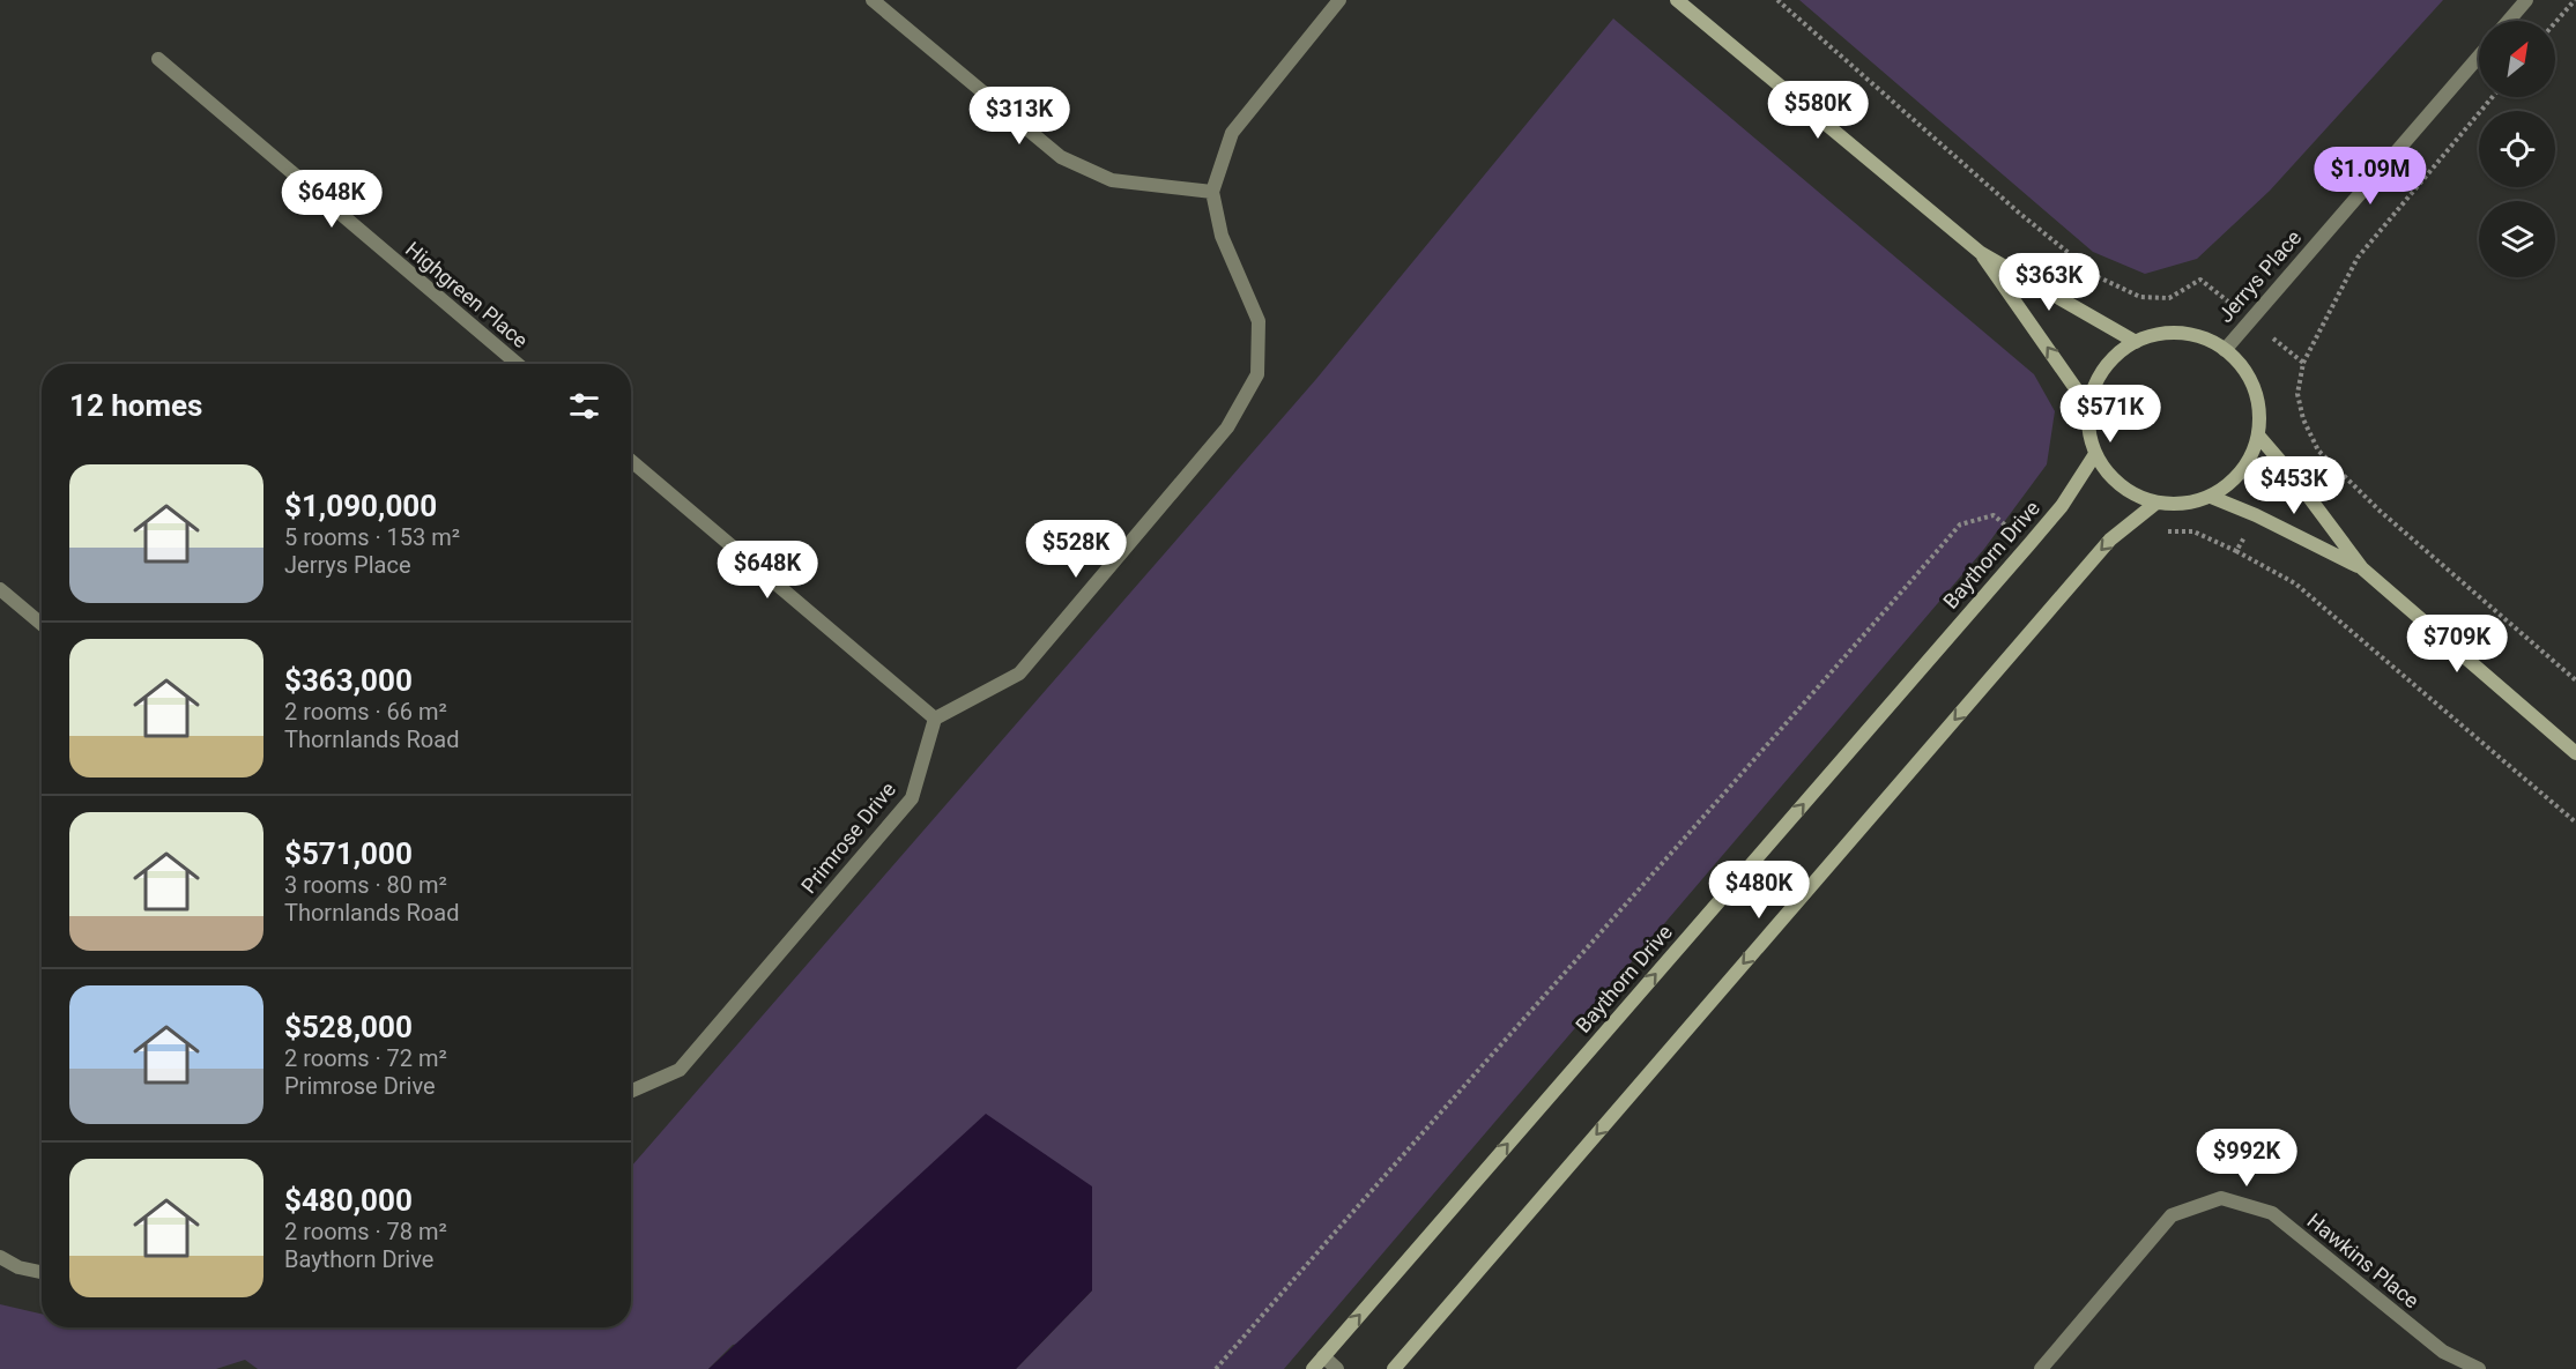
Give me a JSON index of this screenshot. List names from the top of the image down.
{
  "streets": {
    "street": [
      "Jerrys Place",
      "Highgreen Place",
      "Baythorn Drive",
      "Primrose Drive",
      "Hawkins Place"
    ]
  },
  "crossings": [
    ["Jerrys Place", "Baythorn Drive"]
  ],
  "north": "top right",
  "page": {
    "price": [
      "$580K",
      "$313K",
      "$1.09M",
      "$648K",
      "$363K",
      "$571K",
      "$453K",
      "$528K",
      "$648K",
      "$709K",
      "$480K",
      "$992K"
    ],
    "heading": "12 homes",
    "list": [
      {
        "name": "$1,090,000",
        "note": "5 rooms · 153 m² · Jerrys Place"
      },
      {
        "name": "$363,000",
        "note": "2 rooms · 66 m² · Thornlands Road"
      },
      {
        "name": "$571,000",
        "note": "3 rooms · 80 m² · Thornlands Road"
      },
      {
        "name": "$528,000",
        "note": "2 rooms · 72 m² · Primrose Drive"
      },
      {
        "name": "$480,000",
        "note": "2 rooms · 78 m² · Baythorn Drive"
      }
    ]
  }
}
